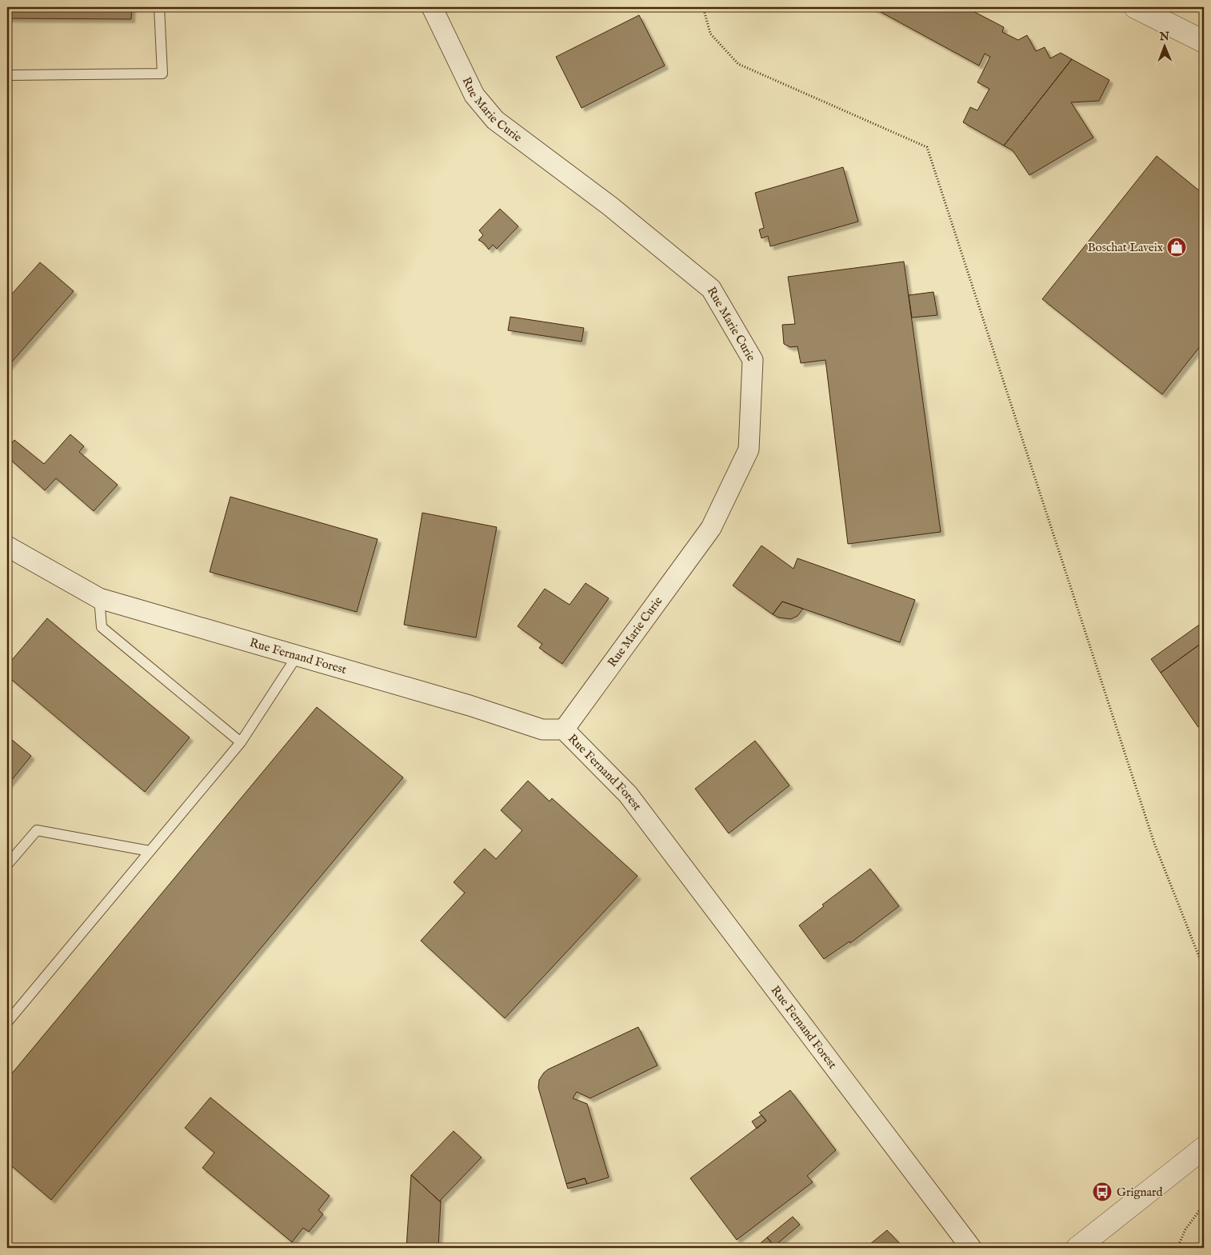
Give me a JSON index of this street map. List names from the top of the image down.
{
  "streets": {
    "street": ["Rue Marie Curie", "Rue Fernand Forest"]
  },
  "crossings": [
    ["Rue Marie Curie", "Rue Fernand Forest"]
  ],
  "places": {
    "shop": ["Boschat Laveix"],
    "bus stop": ["Grignard"]
  },
  "north": "top"
}
